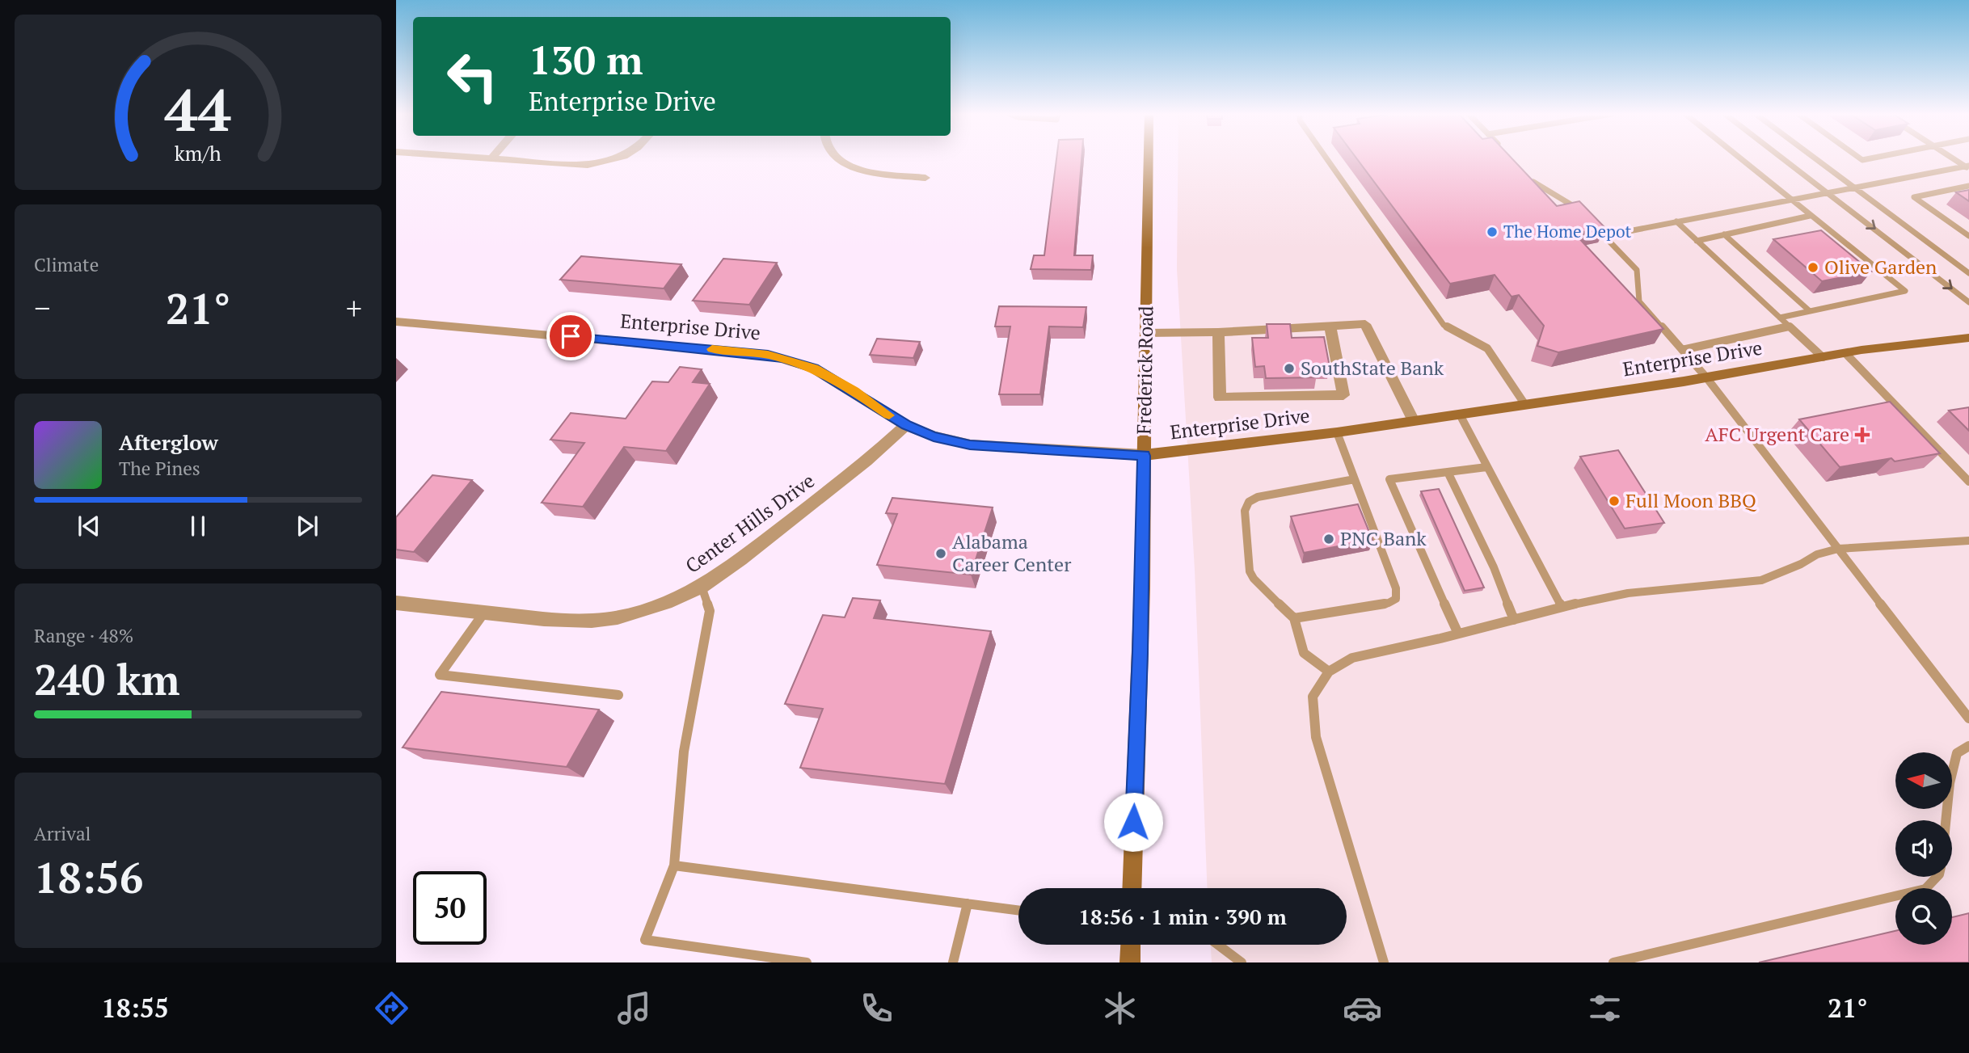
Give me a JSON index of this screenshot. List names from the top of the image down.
{
  "streets": {
    "main road": ["Enterprise Drive", "Frederick Road"],
    "street": ["Center Hills Drive"]
  },
  "crossings": [
    ["Enterprise Drive", "Frederick Road"],
    ["Enterprise Drive", "Center Hills Drive"]
  ],
  "places": {
    "other": [
      "The Home Depot",
      "Olive Garden",
      "SouthState Bank",
      "Full Moon BBQ",
      "PNC Bank",
      "Alabama Career Center"
    ],
    "health": ["AFC Urgent Care"]
  },
  "north": "left",
  "page": {
    "turn": ["130 m", "Enterprise Drive"],
    "tile": [
      "Climate",
      ["Range · 48%", "240 km"],
      ["Arrival", "18:56"]
    ],
    "heat": ["−", "21°", "+"],
    "song": ["Afterglow", "The Pines"],
    "limit": "50",
    "trip": "18:56 · 1 min · 390 m",
    "tabs": ["18:55", "21°"],
    "gauge": ["44", "km/h"]
  }
}
